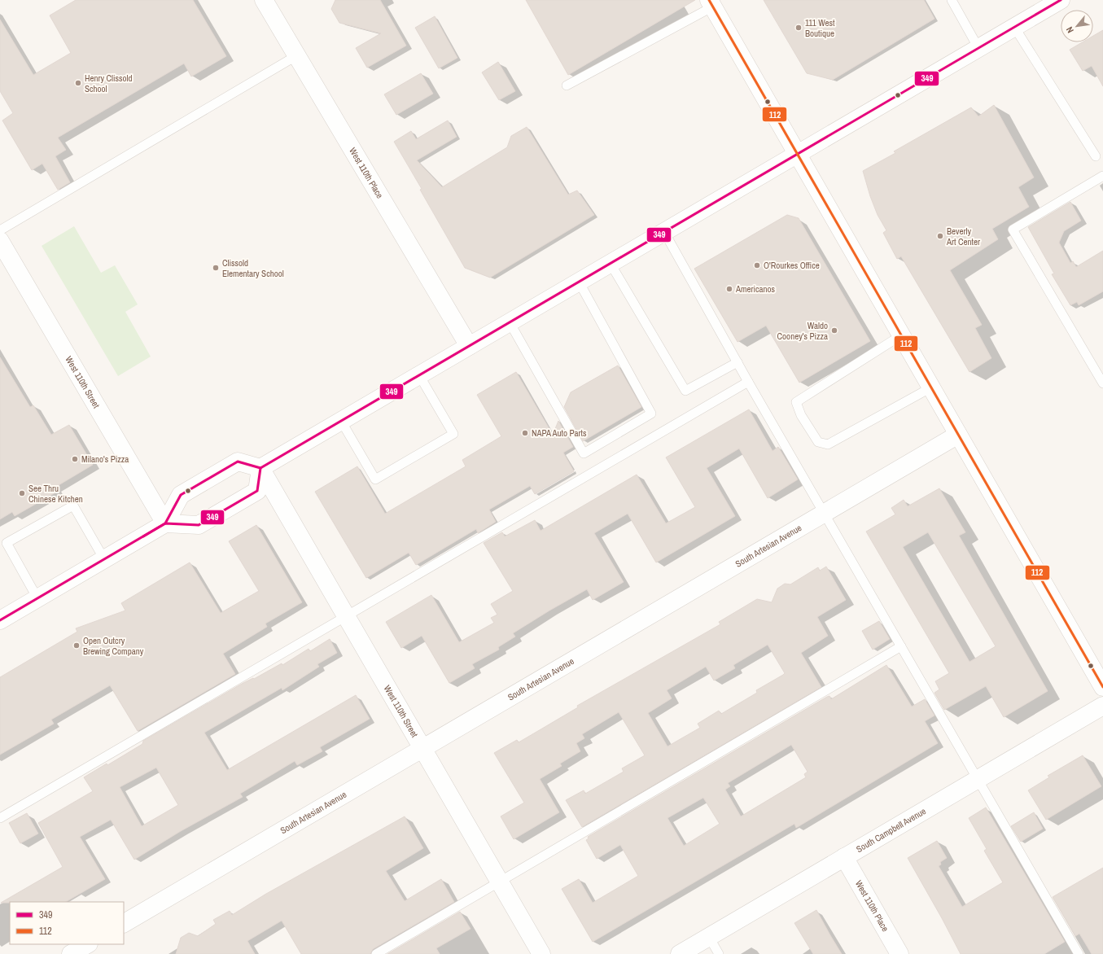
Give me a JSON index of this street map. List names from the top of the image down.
{
  "streets": {
    "street": [
      "West 110th Place",
      "West 110th Street",
      "South Artesian Avenue",
      "South Campbell Avenue"
    ]
  },
  "crossings": [
    ["West 110th Place", "South Campbell Avenue"],
    ["West 110th Street", "South Artesian Avenue"]
  ],
  "places": [
    "111 West Boutique",
    "Henry Clissold School",
    "Beverly Art Center",
    "O'Rourkes Office",
    "Clissold Elementary School",
    "Americanos",
    "Waldo Cooney's Pizza",
    "NAPA Auto Parts",
    "Milano's Pizza",
    "See Thru Chinese Kitchen",
    "Open Outcry Brewing Company"
  ],
  "lines": ["transit line 349", "transit line 112"],
  "legend": ["349", "112"],
  "north": "bottom left"
}
